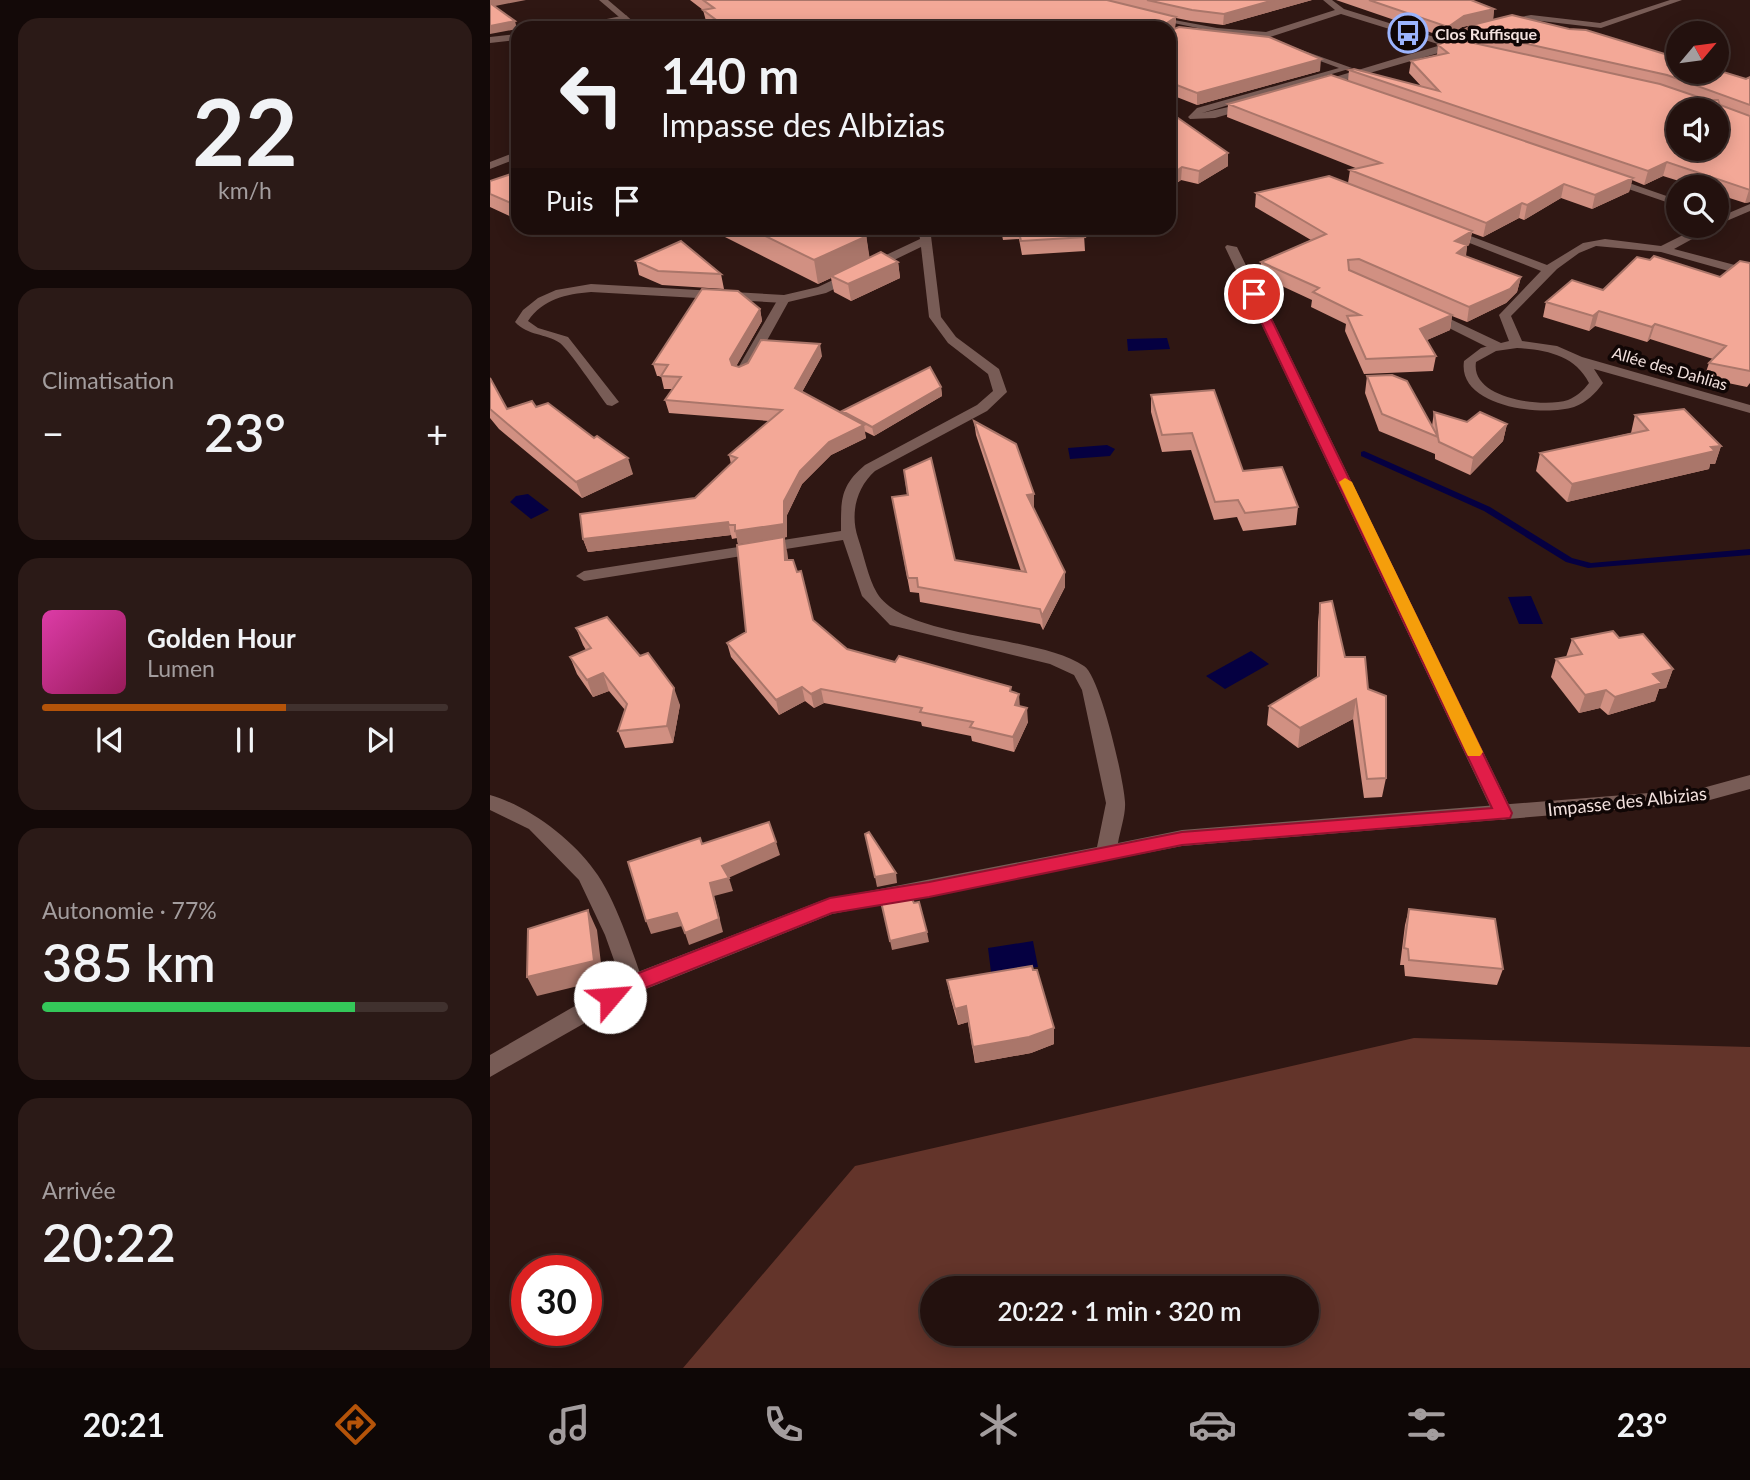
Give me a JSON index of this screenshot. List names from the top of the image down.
{
  "streets": {
    "street": ["Allée des Dahlias", "Impasse des Albizias"]
  },
  "places": {
    "bus stop": ["Clos Ruffisque"]
  },
  "north": "top right",
  "page": {
    "tile": [
      ["22", "km/h"],
      "Climatisation",
      ["Autonomie · 77%", "385 km"],
      ["Arrivée", "20:22"]
    ],
    "turn": ["140 m", "Impasse des Albizias"],
    "then": "Puis",
    "heat": ["−", "23°", "+"],
    "song": ["Golden Hour", "Lumen"],
    "limit": "30",
    "trip": "20:22 · 1 min · 320 m",
    "tabs": ["20:21", "23°"]
  }
}
